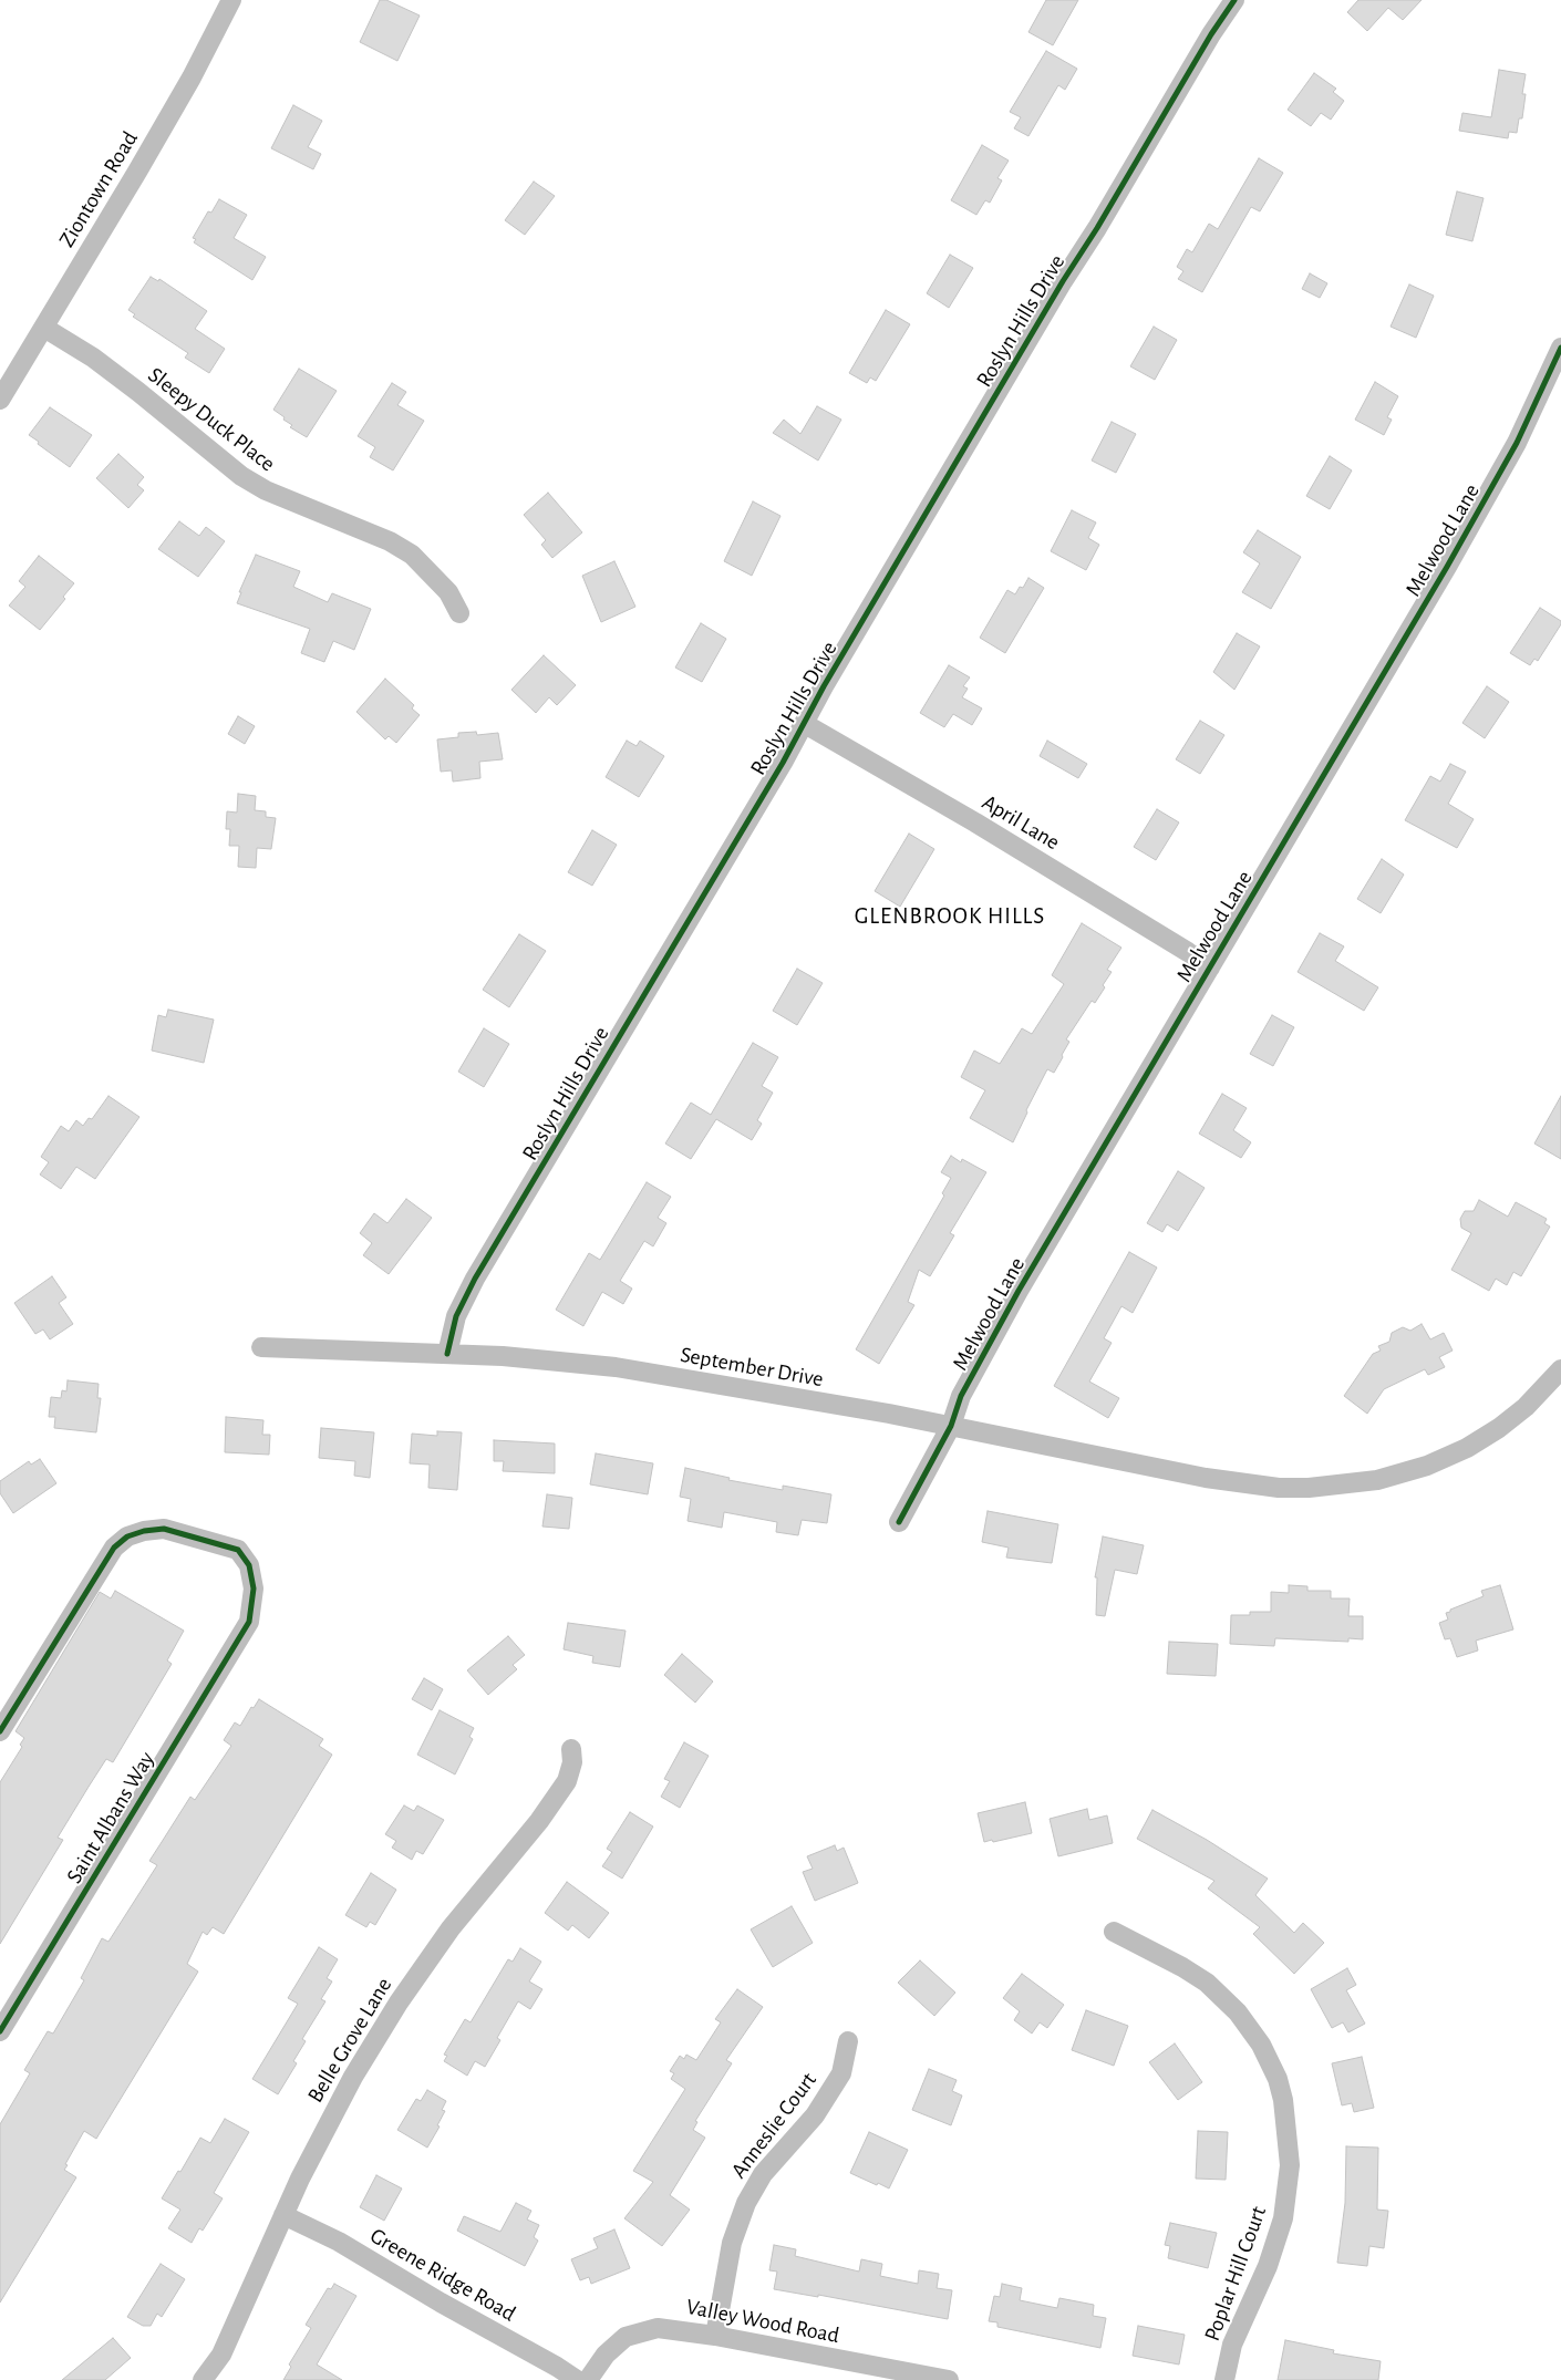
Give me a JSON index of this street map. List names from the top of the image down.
{
  "streets": {
    "street": [
      "Ziontown Road",
      "Roslyn Hills Drive",
      "Sleepy Duck Place",
      "Melwood Lane",
      "April Lane",
      "September Drive",
      "Saint Albans Way",
      "Belle Grove Lane",
      "Anneslie Court",
      "Poplar Hill Court",
      "Greene Ridge Road",
      "Valley Wood Road"
    ]
  },
  "crossings": [
    ["Ziontown Road", "Sleepy Duck Place"],
    ["Roslyn Hills Drive", "April Lane"],
    ["Roslyn Hills Drive", "September Drive"],
    ["Melwood Lane", "April Lane"],
    ["Melwood Lane", "September Drive"],
    ["Belle Grove Lane", "Greene Ridge Road"],
    ["Anneslie Court", "Valley Wood Road"]
  ],
  "districts": ["GLENBROOK HILLS"]
}
